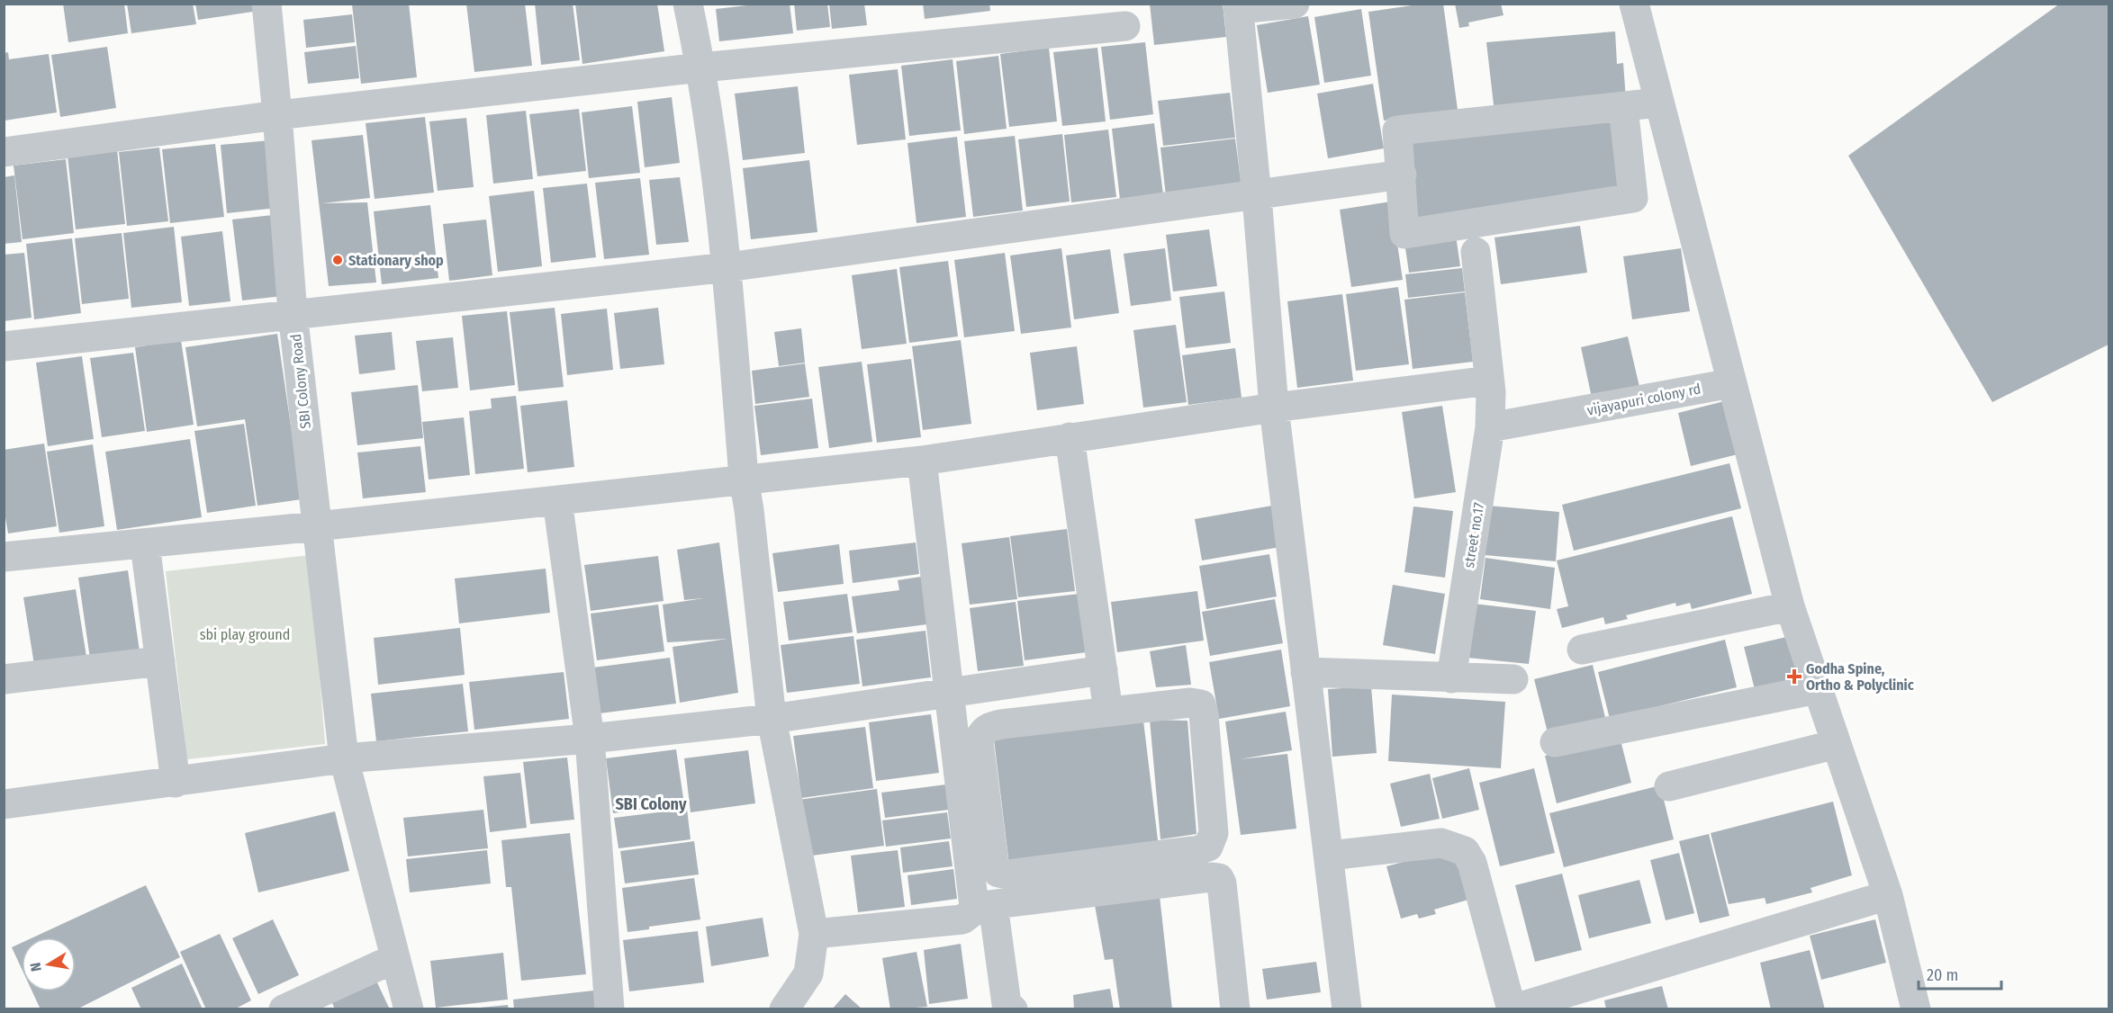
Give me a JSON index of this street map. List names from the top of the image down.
{
  "streets": {
    "street": ["SBI Colony Road", "vijayapuri colony rd", "street no.17"]
  },
  "crossings": [
    ["vijayapuri colony rd", "street no.17"]
  ],
  "districts": ["SBI Colony"],
  "parks": ["sbi play ground"],
  "places": {
    "other": ["Stationary shop"],
    "health": ["Godha Spine, Ortho & Polyclinic"]
  },
  "scale_bar": "20 m",
  "north": "left"
}
